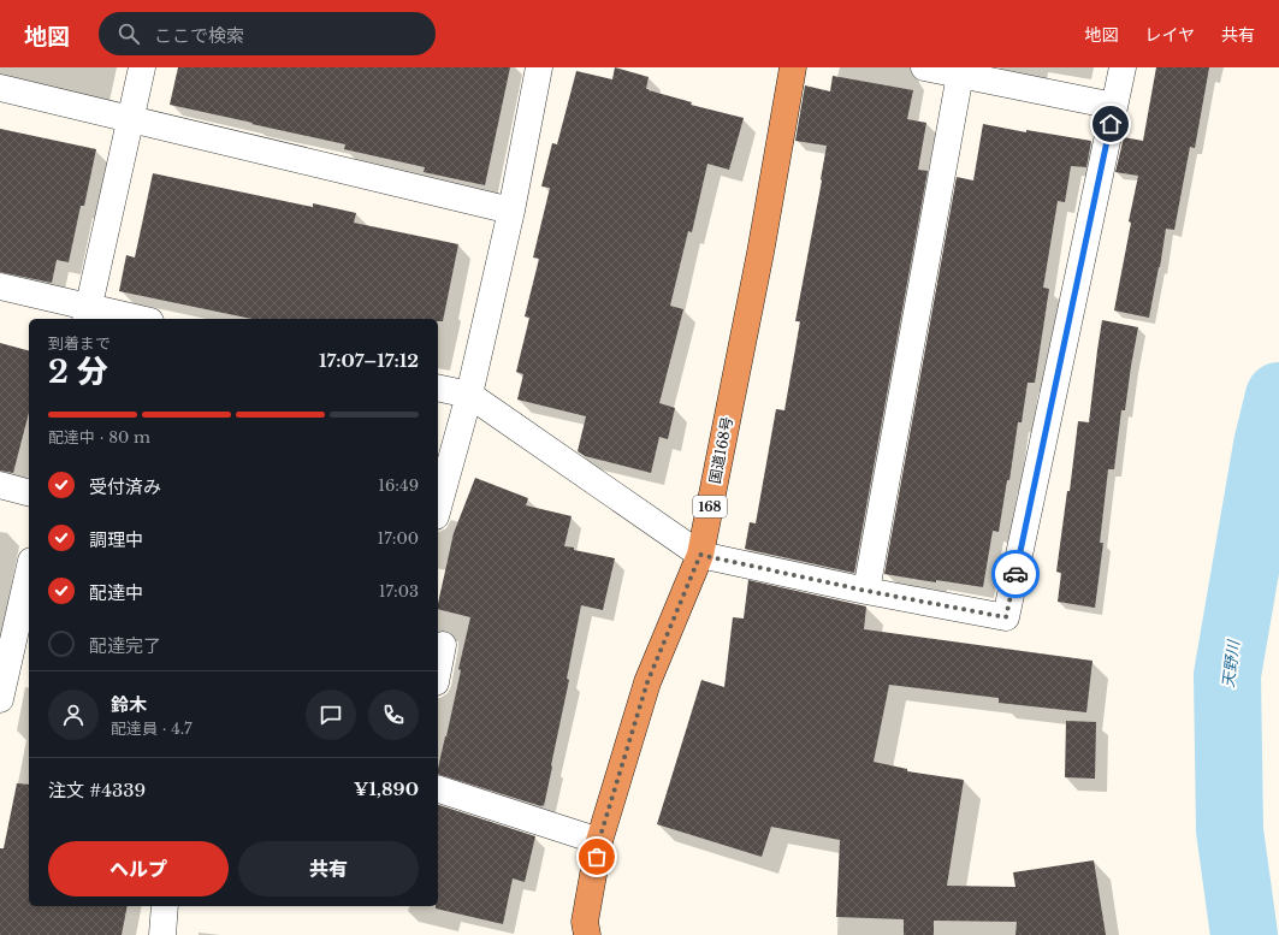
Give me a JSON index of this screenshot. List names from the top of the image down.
{
  "streets": {
    "highway": ["国道168号", "168"]
  },
  "water": ["天野川"],
  "page": {
    "header": "地図",
    "search": "ここで検索",
    "nav": ["地図", "レイヤ", "共有"],
    "heading": ["2 分", "到着まで", "17:07–17:12"],
    "panel": [
      "鈴木",
      "配達員 · 4.7",
      "注文 #4339",
      "¥1,890"
    ],
    "bar": "配達中 · 80 m",
    "list": [
      ["受付済み", "16:49"],
      ["調理中", "17:00"],
      ["配達中", "17:03"],
      "配達完了"
    ],
    "buttons": ["ヘルプ", "共有"]
  }
}
